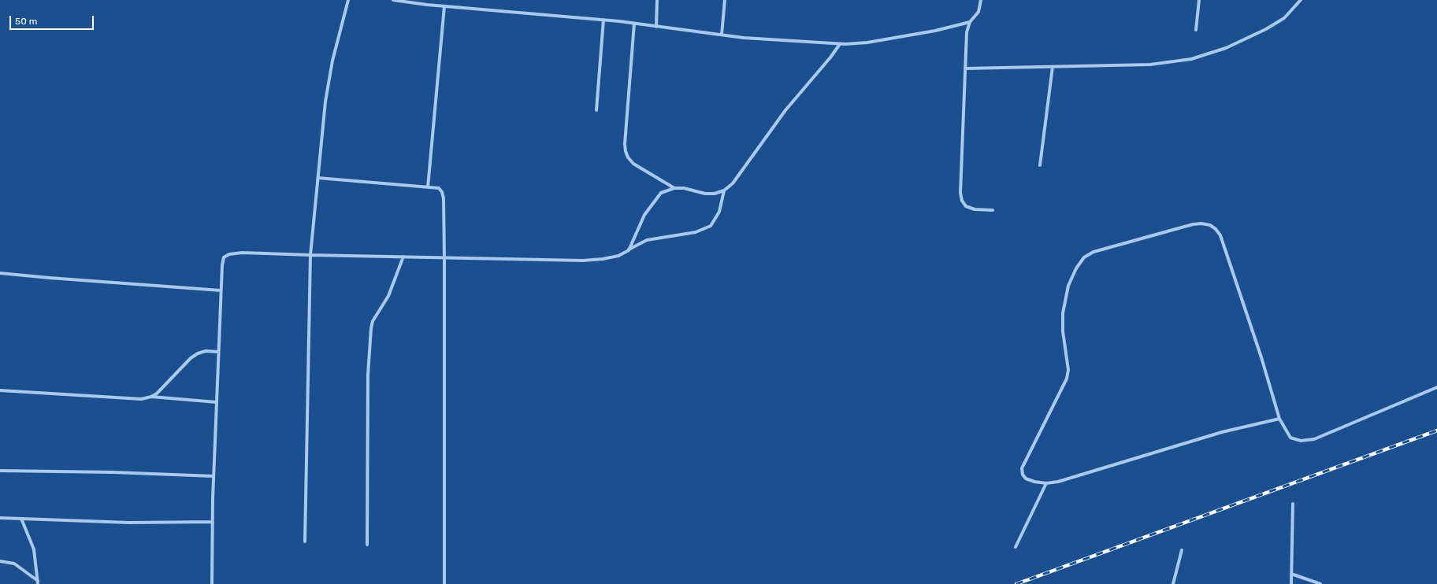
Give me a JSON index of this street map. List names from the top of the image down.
{
  "scale_bar": "50 m"
}
